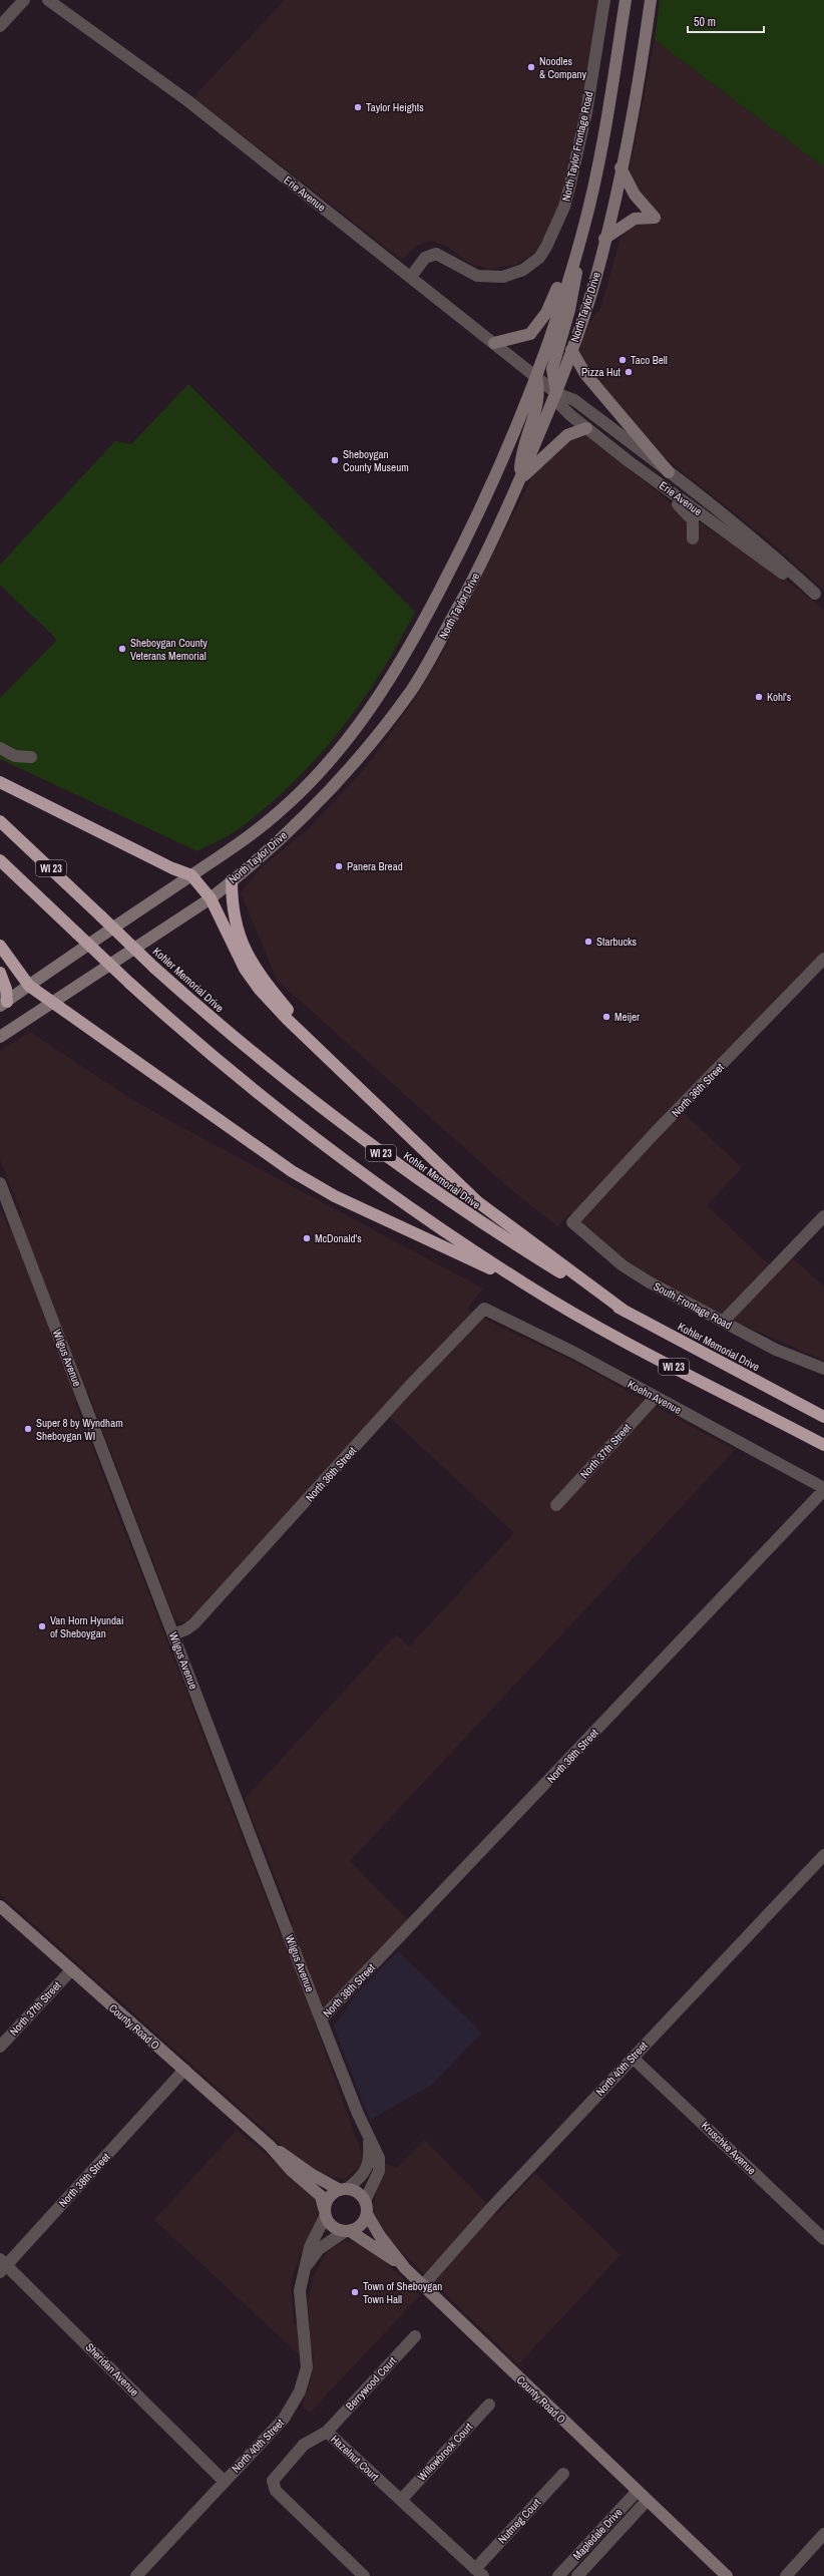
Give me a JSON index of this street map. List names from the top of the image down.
{
  "streets": {
    "highway": ["WI 23", "Kohler Memorial Drive"],
    "main road": ["North Taylor Drive", "County Road O"],
    "street": [
      "North Taylor Frontage Road",
      "Erie Avenue",
      "North 36th Street",
      "South Frontage Road",
      "Wilgus Avenue",
      "Koehn Avenue",
      "North 37th Street",
      "North 38th Street",
      "North 40th Street",
      "Kruschke Avenue",
      "Sheridan Avenue",
      "Berrywood Court",
      "Willowbrook Court",
      "Hazelnut Court",
      "Nutmeg Court",
      "Mapledale Drive"
    ]
  },
  "crossings": [
    ["North Taylor Frontage Road", "Erie Avenue"],
    ["Erie Avenue", "North Taylor Drive"],
    ["North 36th Street", "South Frontage Road"],
    ["North 36th Street", "Wilgus Avenue"],
    ["North 36th Street", "Koehn Avenue"],
    ["Wilgus Avenue", "North 38th Street"],
    ["Wilgus Avenue", "County Road O"],
    ["Wilgus Avenue", "North 40th Street"],
    ["Koehn Avenue", "North 37th Street"],
    ["Koehn Avenue", "North 38th Street"],
    ["North 37th Street", "County Road O"],
    ["North 38th Street", "County Road O"],
    ["North 38th Street", "Sheridan Avenue"],
    ["County Road O", "North 40th Street"],
    ["County Road O", "Mapledale Drive"],
    ["North 40th Street", "Kruschke Avenue"],
    ["North 40th Street", "Sheridan Avenue"],
    ["Berrywood Court", "Hazelnut Court"],
    ["Willowbrook Court", "Hazelnut Court"],
    ["Hazelnut Court", "Nutmeg Court"]
  ],
  "places": [
    "Noodles & Company",
    "Taylor Heights",
    "Taco Bell",
    "Pizza Hut",
    "Sheboygan County Museum",
    "Sheboygan County Veterans Memorial",
    "Kohl's",
    "Panera Bread",
    "Starbucks",
    "Meijer",
    "McDonald's",
    "Super 8 by Wyndham Sheboygan WI",
    "Van Horn Hyundai of Sheboygan",
    "Town of Sheboygan Town Hall"
  ],
  "scale_bar": "50 m"
}
